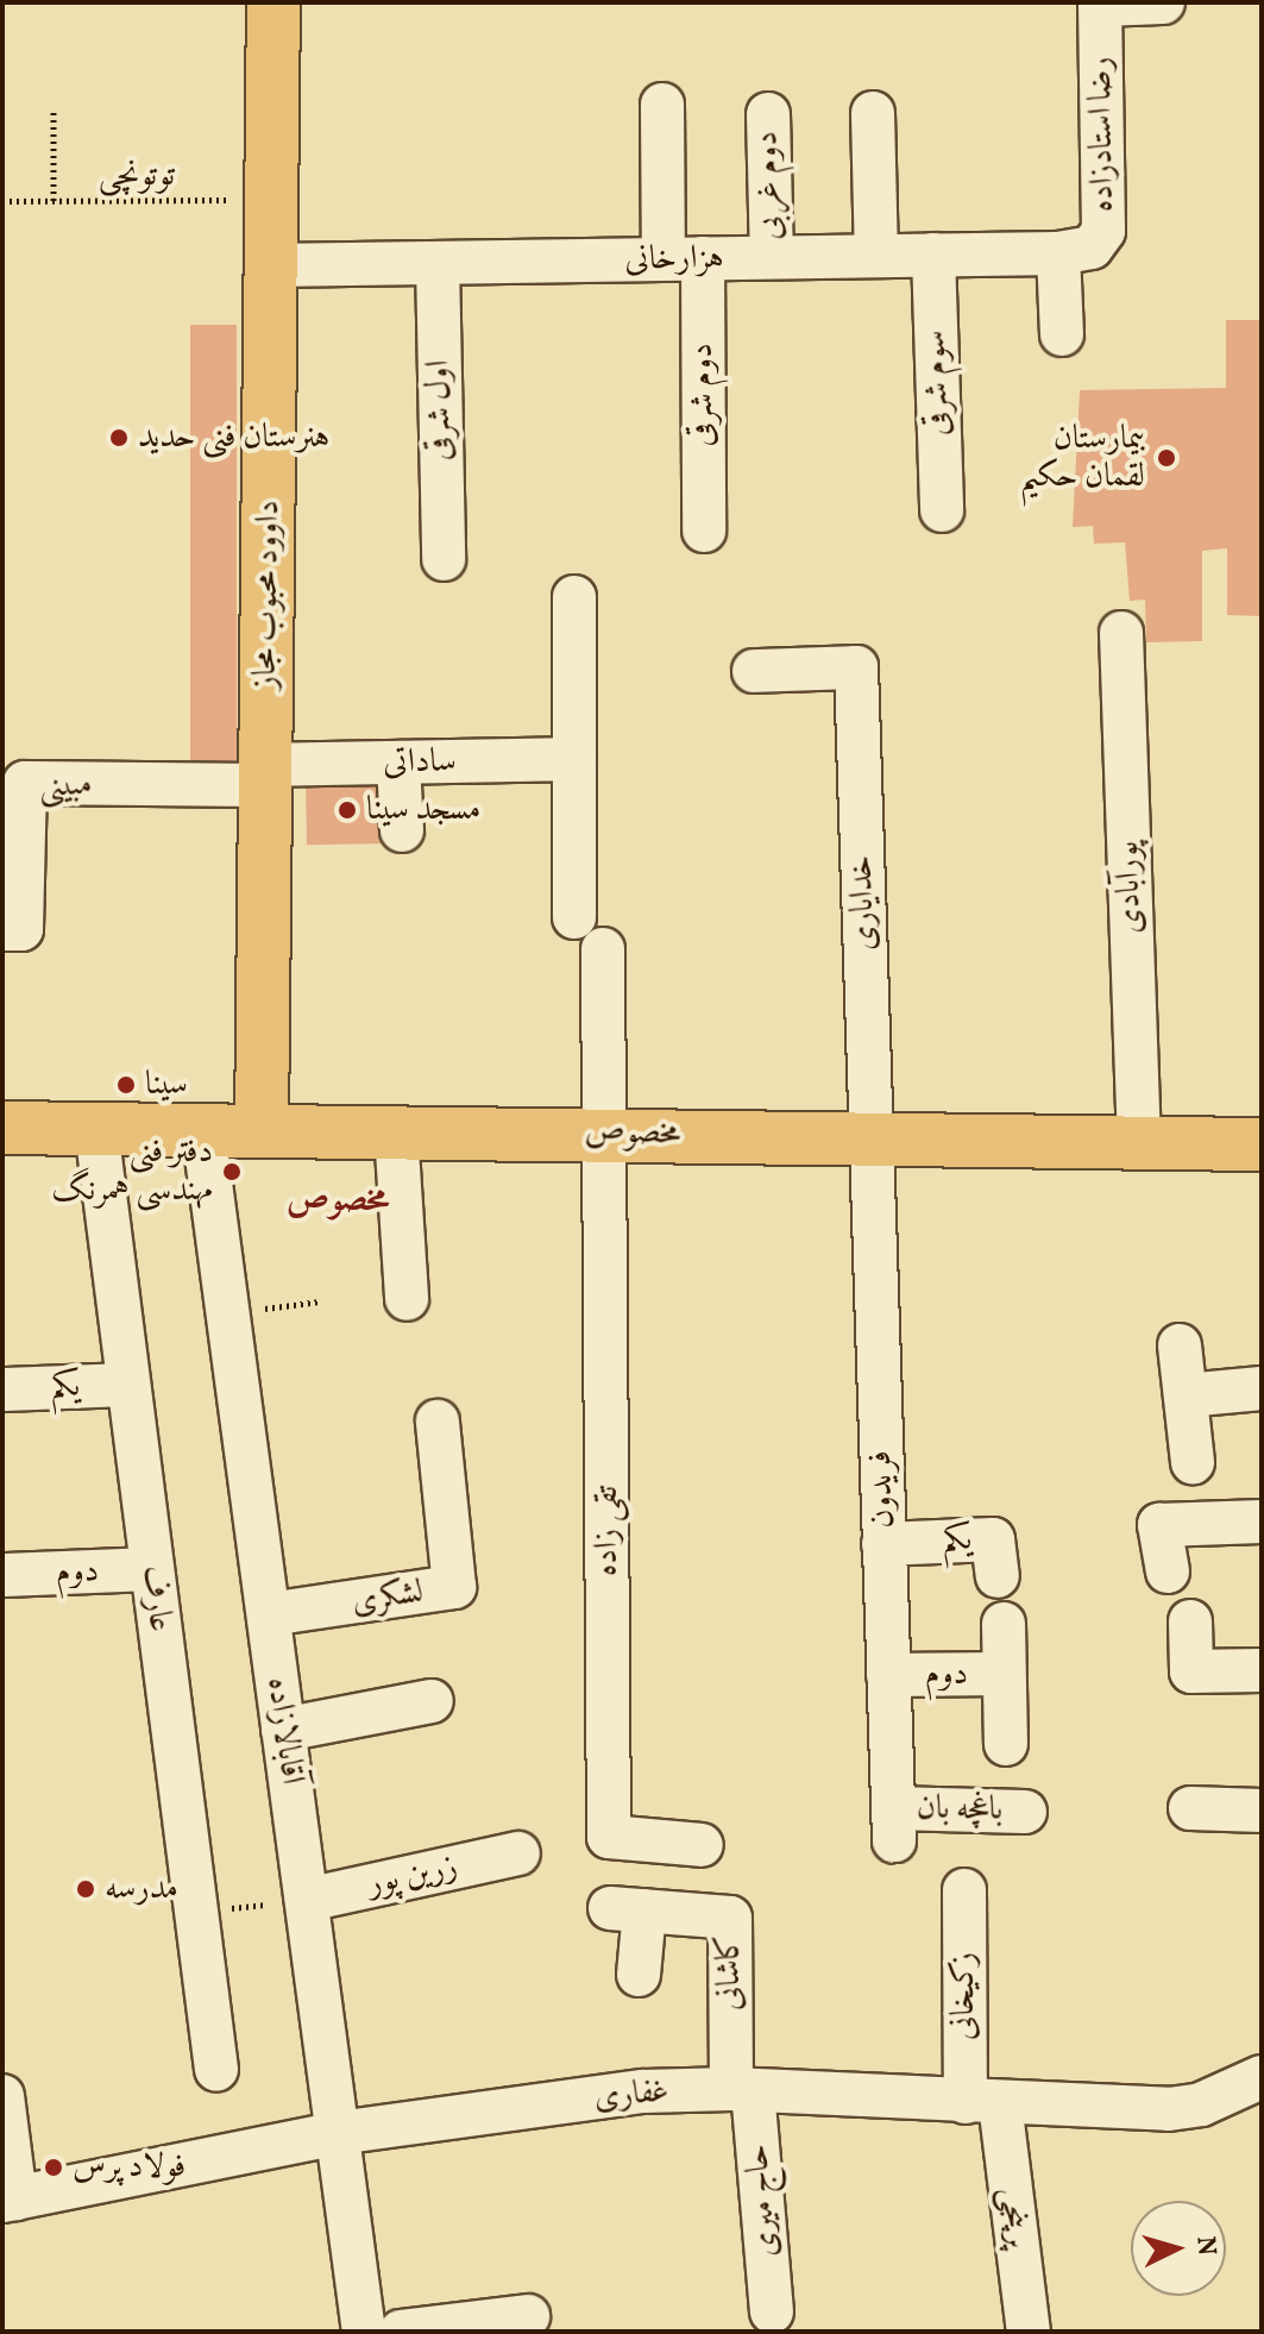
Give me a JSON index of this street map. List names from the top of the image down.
{
  "streets": {
    "main road": ["داوود محبوب مجاز", "مخصوص"],
    "street": [
      "رضا استادزاده",
      "دوم غربی",
      "هزارخانی",
      "سوم شرقی",
      "دوم شرقی",
      "اول شرقی",
      "ساداتی",
      "مبینی",
      "پورآبادی",
      "خدایاری",
      "یکم",
      "فریدون",
      "تقی زاده",
      "دوم",
      "لشکری",
      "عارف",
      "آقابالازاده",
      "باغچه بان",
      "زرین پور",
      "کاشانی",
      "زکیخانی",
      "غفاری",
      "حاج میری",
      "پرپنجی"
    ],
    "path": ["توتونچی"]
  },
  "crossings": [
    ["رضا استادزاده", "هزارخانی"],
    ["توتونچی", "داوود محبوب مجاز"],
    ["دوم غربی", "هزارخانی"],
    ["هزارخانی", "سوم شرقی"],
    ["هزارخانی", "دوم شرقی"],
    ["هزارخانی", "اول شرقی"],
    ["هزارخانی", "داوود محبوب مجاز"],
    ["داوود محبوب مجاز", "ساداتی"],
    ["داوود محبوب مجاز", "مبینی"],
    ["داوود محبوب مجاز", "مخصوص"],
    ["ساداتی", "مبینی"],
    ["پورآبادی", "مخصوص"],
    ["خدایاری", "مخصوص"],
    ["خدایاری", "فریدون"],
    ["مخصوص", "فریدون"],
    ["مخصوص", "تقی زاده"],
    ["مخصوص", "عارف"],
    ["مخصوص", "آقابالازاده"],
    ["یکم", "فریدون"],
    ["یکم", "عارف"],
    ["فریدون", "دوم"],
    ["فریدون", "باغچه بان"],
    ["دوم", "عارف"],
    ["لشکری", "آقابالازاده"],
    ["آقابالازاده", "زرین پور"],
    ["آقابالازاده", "غفاری"],
    ["کاشانی", "غفاری"],
    ["کاشانی", "حاج میری"],
    ["زکیخانی", "غفاری"],
    ["زکیخانی", "پرپنجی"],
    ["غفاری", "حاج میری"],
    ["غفاری", "پرپنجی"]
  ],
  "districts": ["مخصوص"],
  "places": [
    "هنرستان فنی حدید",
    "بیمارستان لقمان حکیم",
    "مسجد سینا",
    "سینا",
    "دفتر فنی مهندسی همرنگ",
    "مدرسه",
    "فولاد پرس"
  ],
  "north": "right"
}
